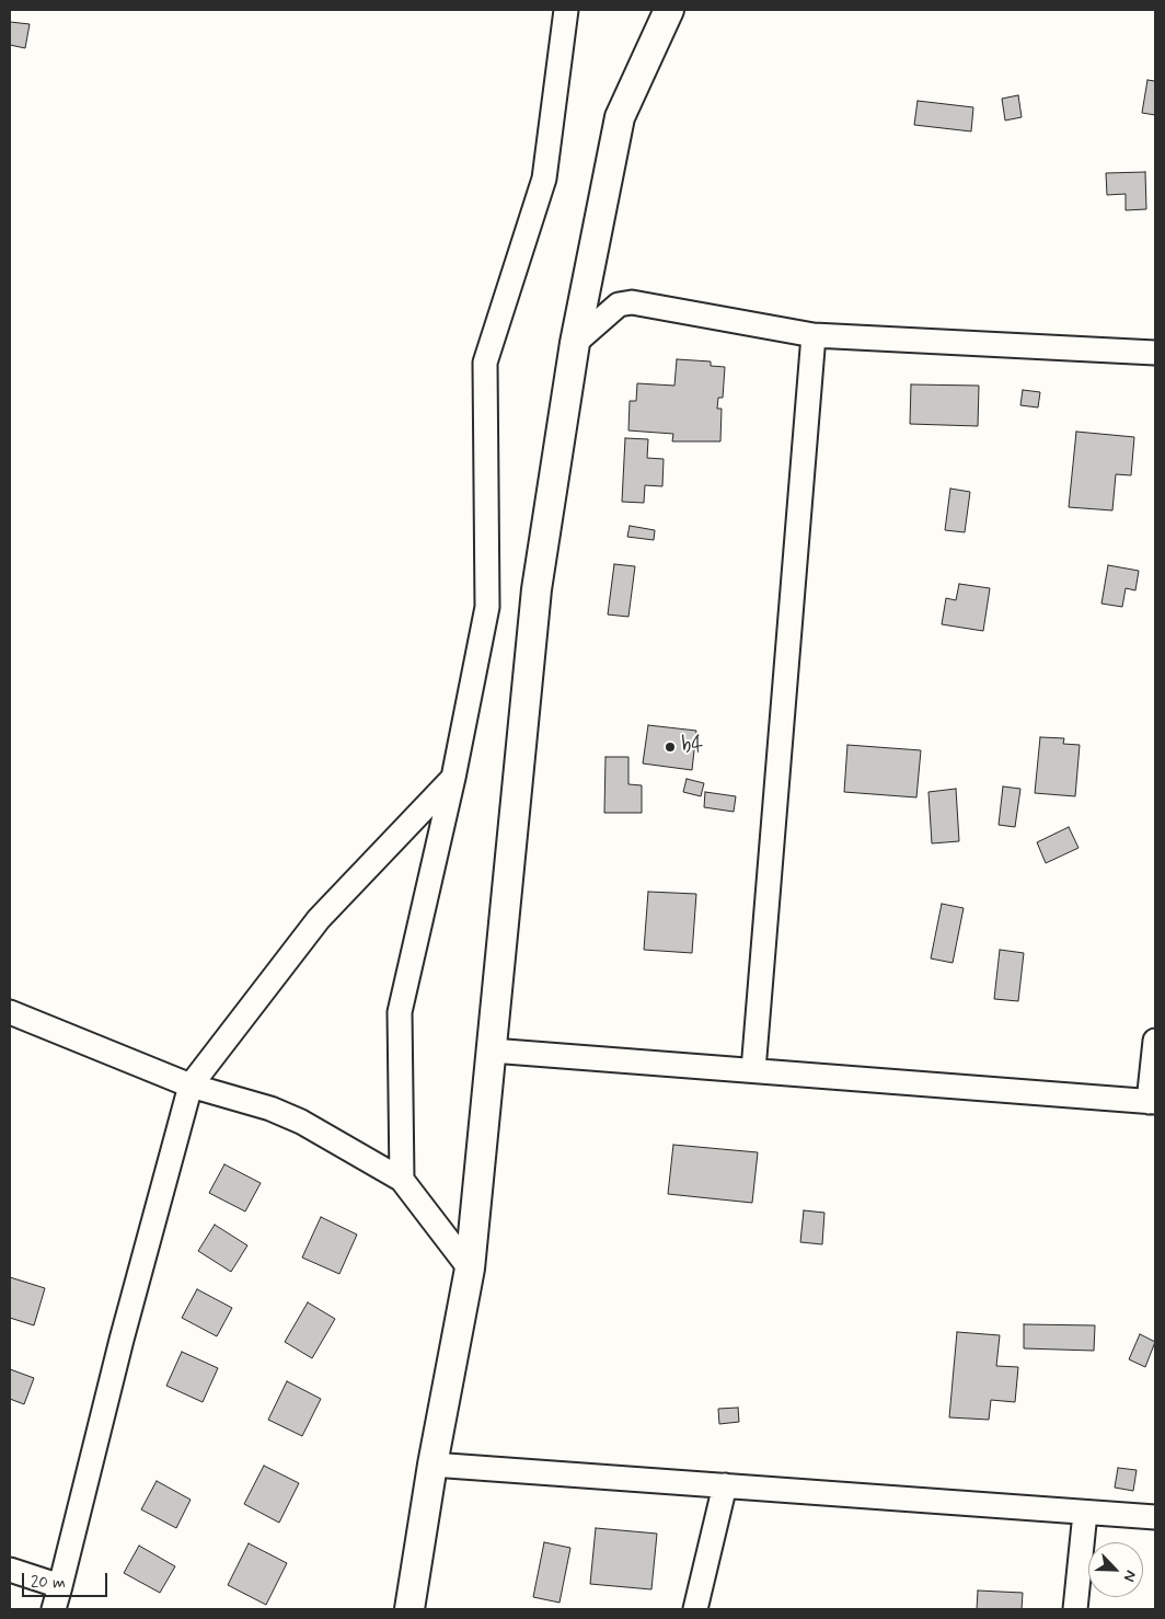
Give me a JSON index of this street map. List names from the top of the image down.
{
  "places": ["b4"],
  "scale_bar": "20 m",
  "north": "bottom right"
}
